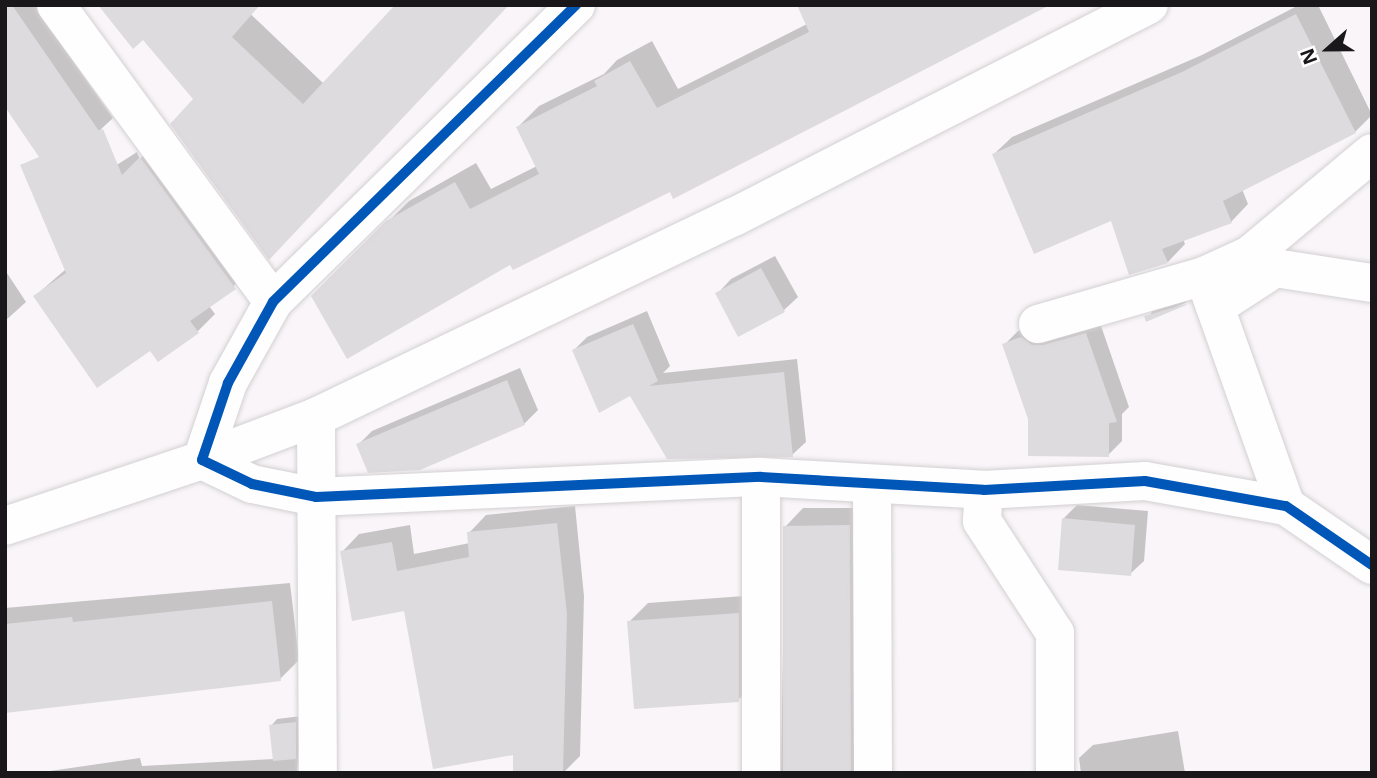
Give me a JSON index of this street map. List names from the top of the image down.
{
  "north": "left"
}
